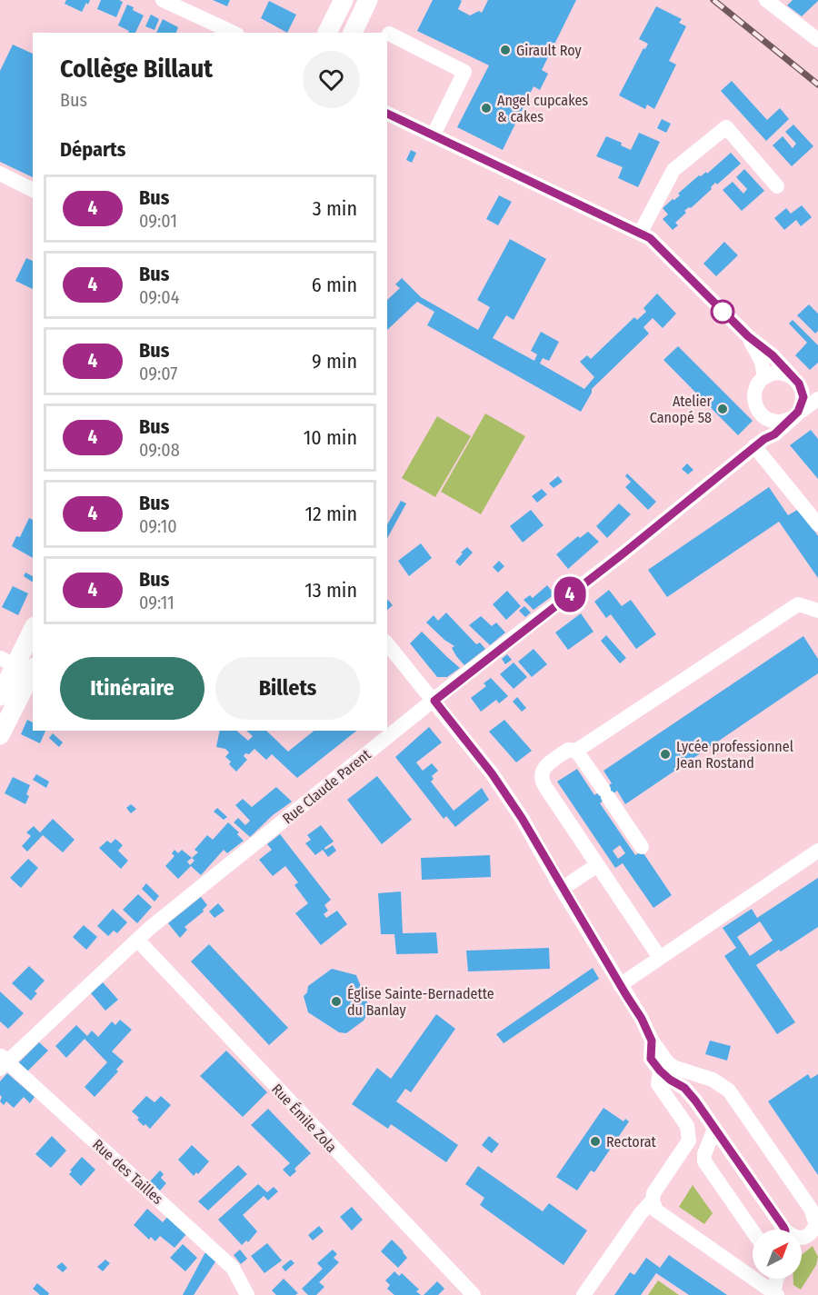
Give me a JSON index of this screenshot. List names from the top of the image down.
{
  "streets": {
    "street": ["Rue Claude Parent", "Rue Émile Zola", "Rue des Tailles"]
  },
  "crossings": [
    ["Rue Claude Parent", "Rue Émile Zola"],
    ["Rue Claude Parent", "Rue des Tailles"]
  ],
  "places": [
    "Girault Roy",
    "Angel cupcakes & cakes",
    "Atelier Canopé 58",
    "Lycée professionnel Jean Rostand",
    "Église Sainte-Bernadette du Banlay",
    "Rectorat"
  ],
  "lines": ["bus line 4"],
  "north": "top right",
  "page": {
    "on_map": "4",
    "heading": [
      ["Collège Billaut", "Bus"],
      "Départs"
    ],
    "list": [
      {
        "mark": "4",
        "name": "Bus",
        "note": "09:01",
        "value": "3 min"
      },
      {
        "mark": "4",
        "name": "Bus",
        "note": "09:04",
        "value": "6 min"
      },
      {
        "mark": "4",
        "name": "Bus",
        "note": "09:07",
        "value": "9 min"
      },
      {
        "mark": "4",
        "name": "Bus",
        "note": "09:08",
        "value": "10 min"
      },
      {
        "mark": "4",
        "name": "Bus",
        "note": "09:10",
        "value": "12 min"
      },
      {
        "mark": "4",
        "name": "Bus",
        "note": "09:11",
        "value": "13 min"
      }
    ],
    "buttons": ["Itinéraire", "Billets"]
  }
}
